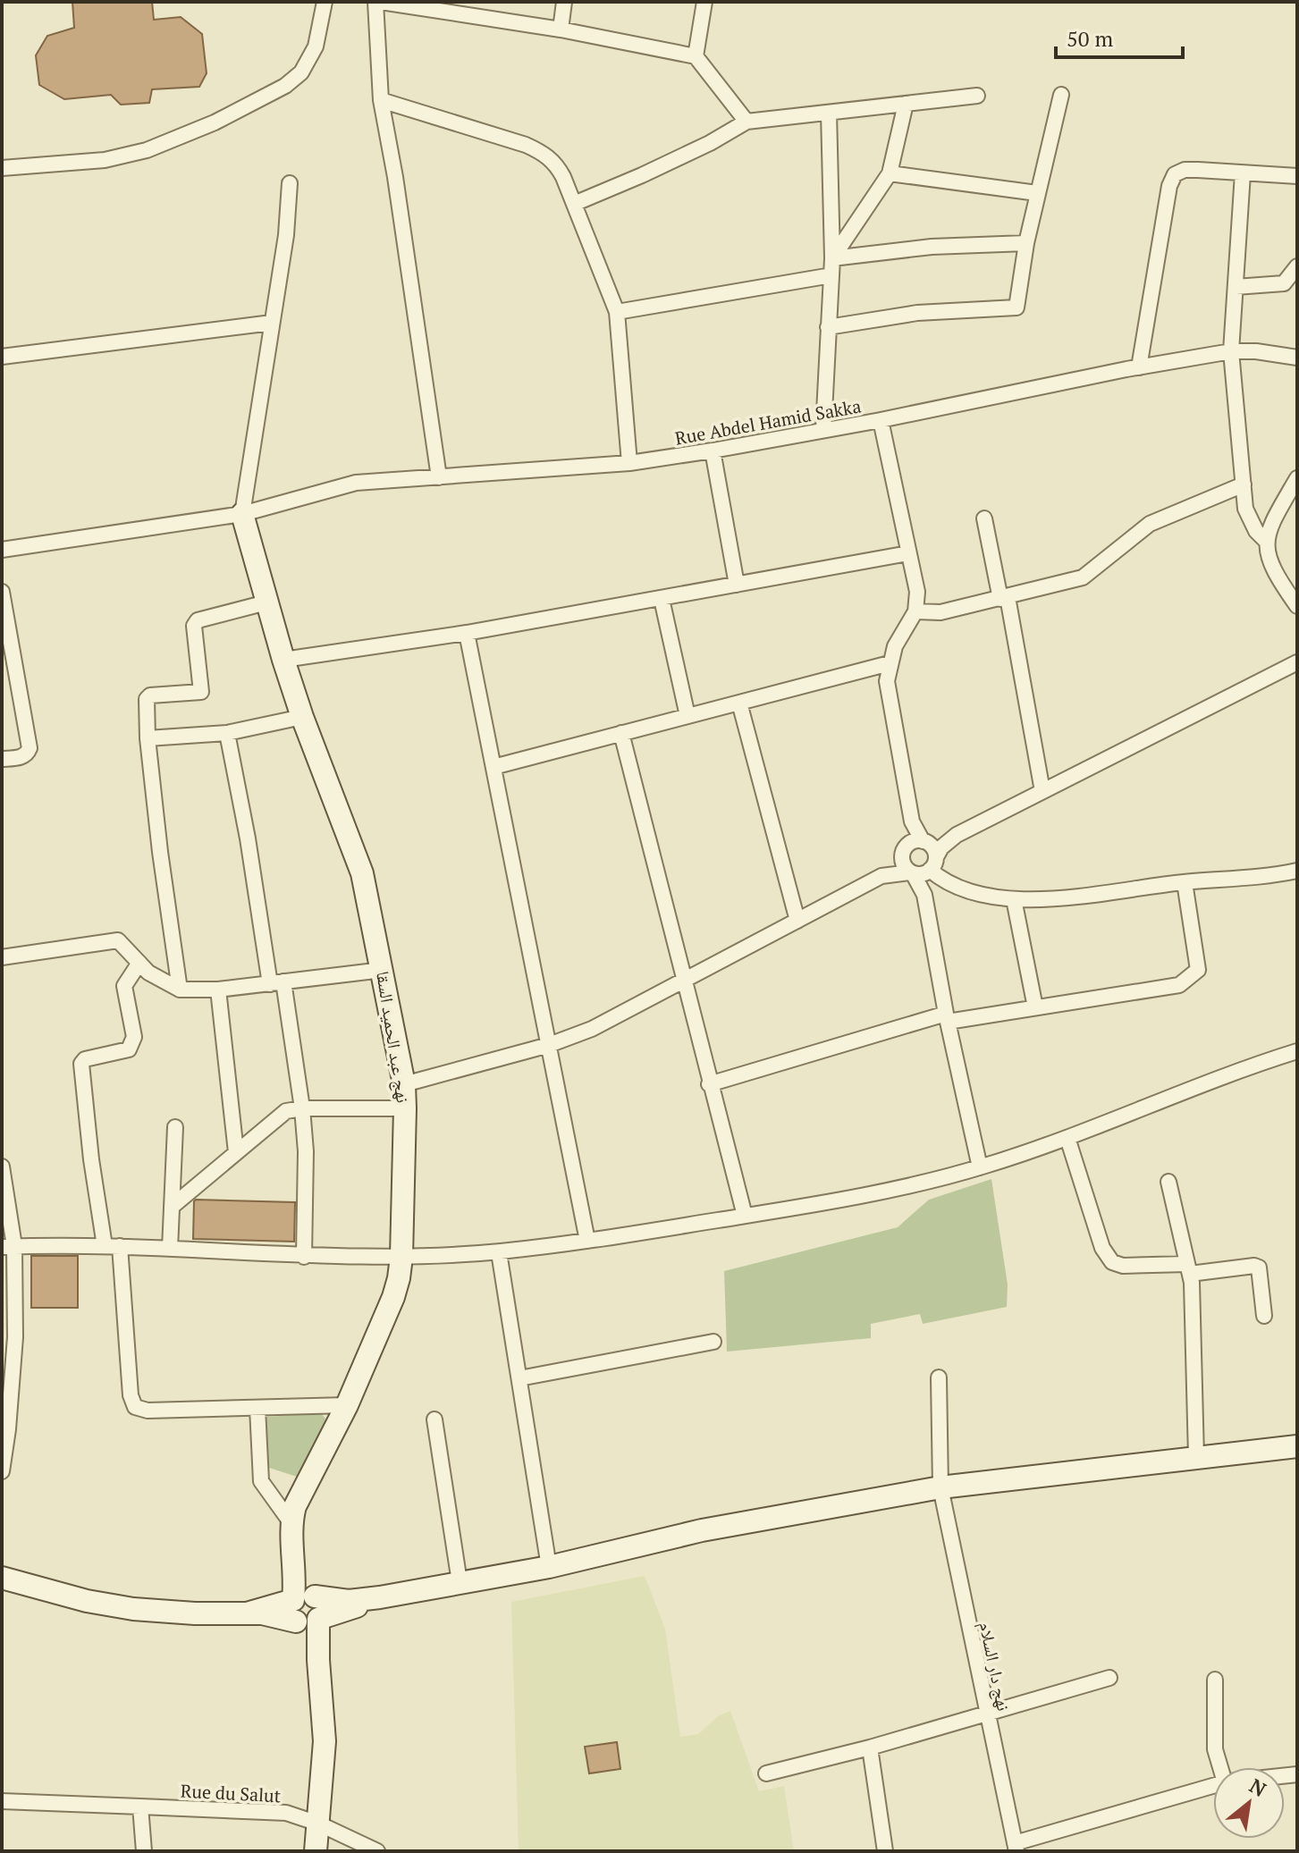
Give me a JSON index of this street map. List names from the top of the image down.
{
  "streets": {
    "main road": ["نهج عبد الحميد السقا"],
    "street": ["Rue Abdel Hamid Sakka", "نهج دار السلام", "Rue du Salut"]
  },
  "crossings": [
    ["Rue Abdel Hamid Sakka", "نهج عبد الحميد السقا"]
  ],
  "scale_bar": "50 m",
  "north": "top right"
}
